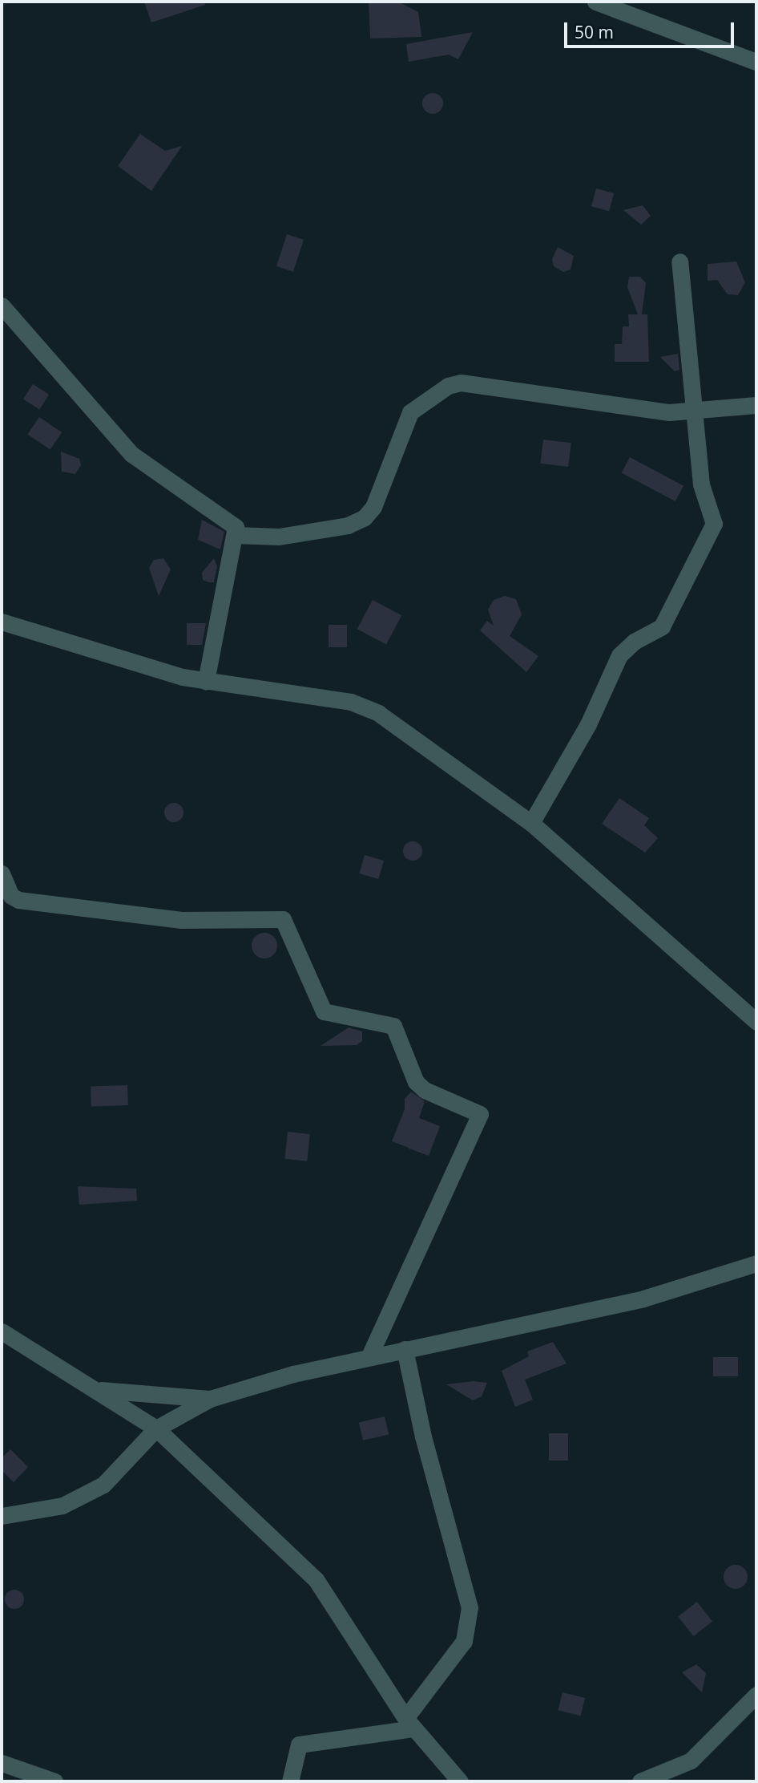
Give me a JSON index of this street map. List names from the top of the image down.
{
  "scale_bar": "50 m"
}
